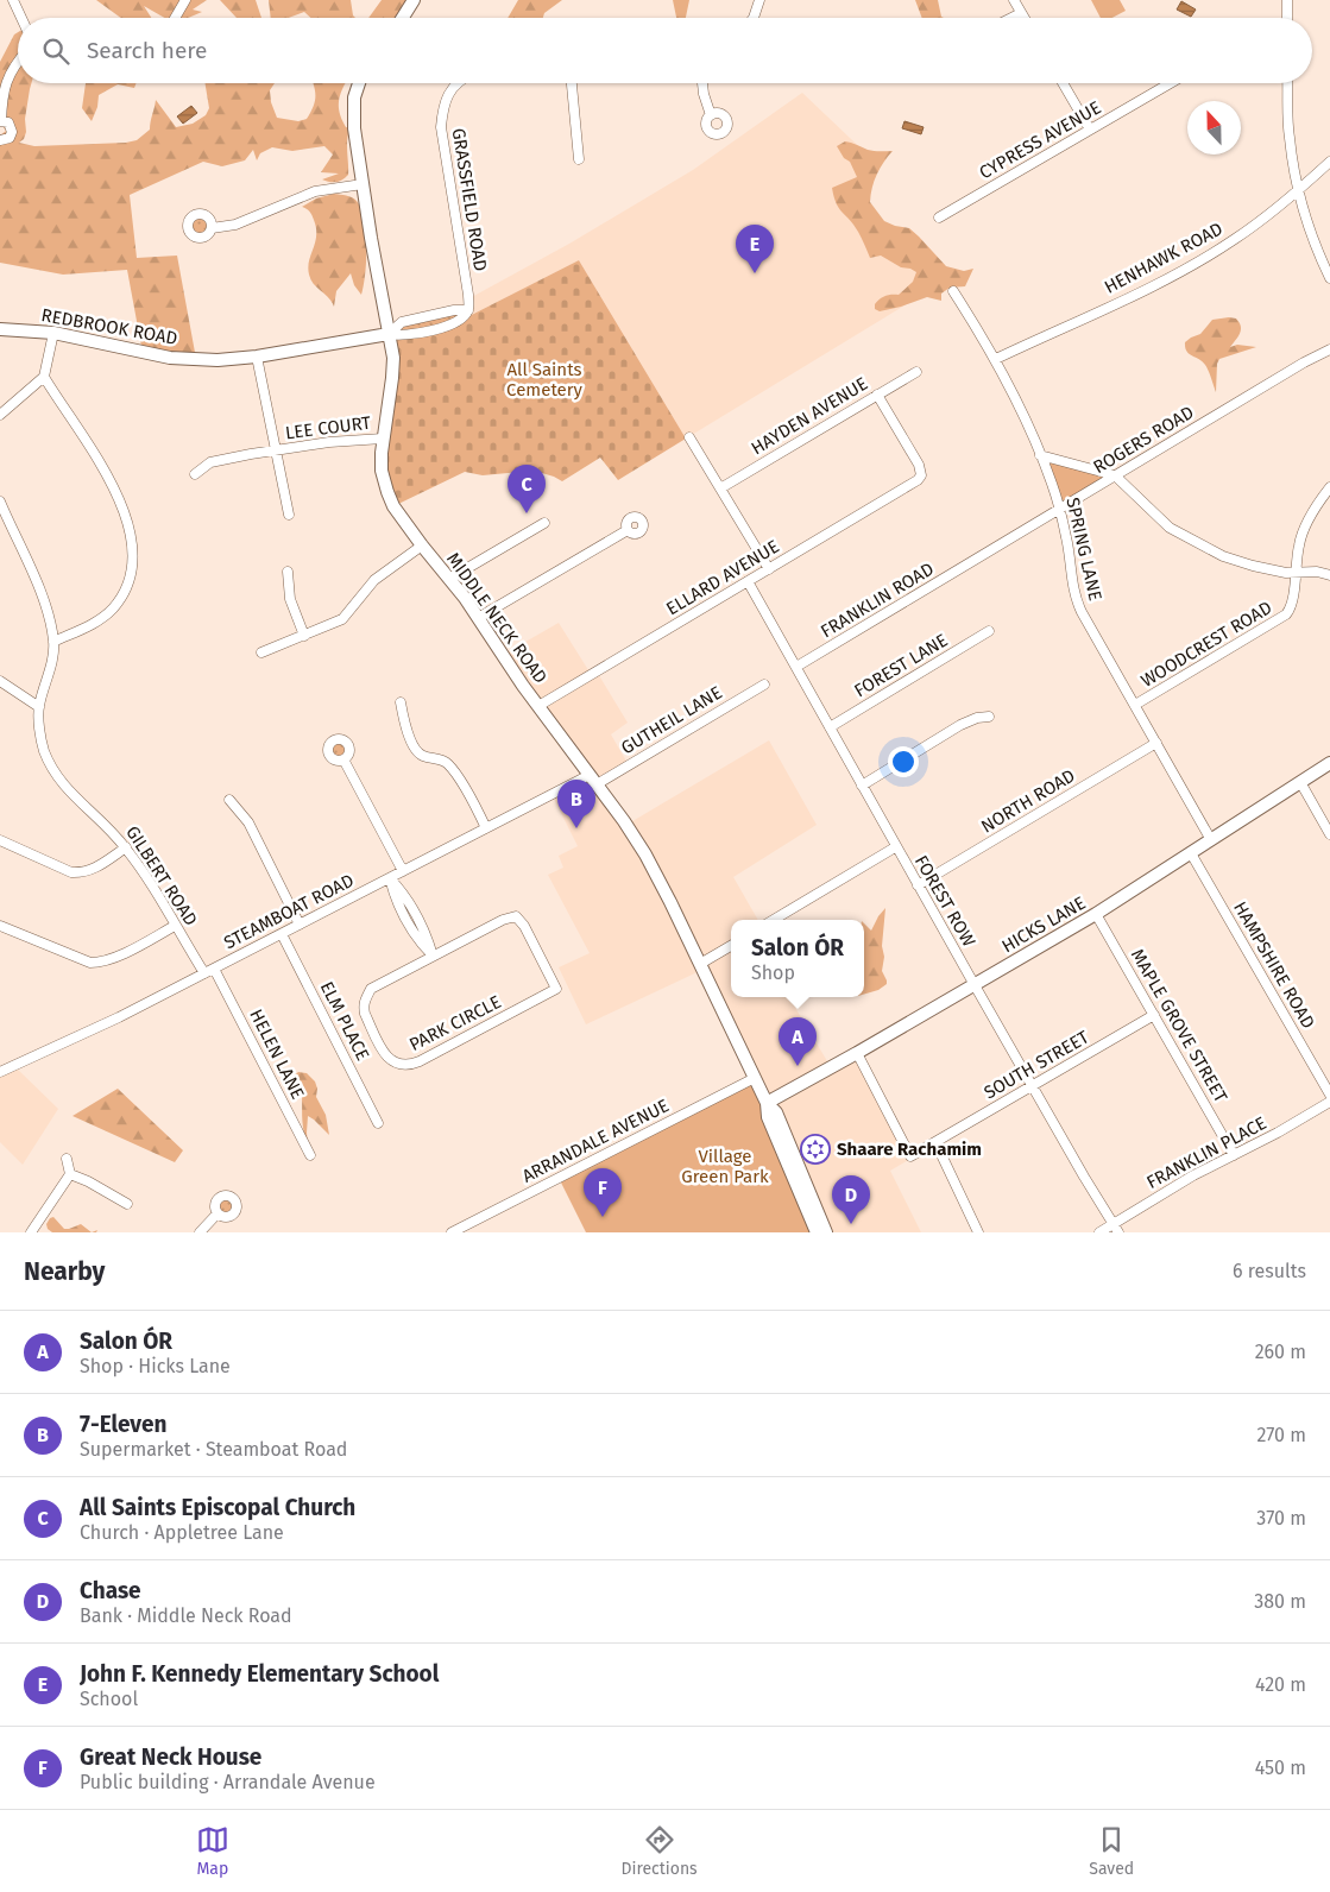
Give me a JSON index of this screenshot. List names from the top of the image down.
{
  "streets": {
    "main road": ["REDBROOK ROAD", "MIDDLE NECK ROAD", "HICKS LANE"],
    "street": [
      "CYPRESS AVENUE",
      "GRASSFIELD ROAD",
      "HENHAWK ROAD",
      "HAYDEN AVENUE",
      "LEE COURT",
      "ROGERS ROAD",
      "SPRING LANE",
      "ELLARD AVENUE",
      "FRANKLIN ROAD",
      "WOODCREST ROAD",
      "FOREST LANE",
      "GUTHEIL LANE",
      "NORTH ROAD",
      "GILBERT ROAD",
      "FOREST ROW",
      "STEAMBOAT ROAD",
      "HAMPSHIRE ROAD",
      "ELM PLACE",
      "PARK CIRCLE",
      "MAPLE GROVE STREET",
      "HELEN LANE",
      "SOUTH STREET",
      "ARRANDALE AVENUE",
      "FRANKLIN PLACE"
    ]
  },
  "crossings": [
    ["HENHAWK ROAD", "SPRING LANE"],
    ["REDBROOK ROAD", "MIDDLE NECK ROAD"],
    ["HAYDEN AVENUE", "ELLARD AVENUE"],
    ["LEE COURT", "MIDDLE NECK ROAD"],
    ["ROGERS ROAD", "SPRING LANE"],
    ["ROGERS ROAD", "FRANKLIN ROAD"],
    ["SPRING LANE", "WOODCREST ROAD"],
    ["SPRING LANE", "NORTH ROAD"],
    ["SPRING LANE", "HICKS LANE"],
    ["ELLARD AVENUE", "MIDDLE NECK ROAD"],
    ["ELLARD AVENUE", "FOREST ROW"],
    ["FRANKLIN ROAD", "FOREST ROW"],
    ["MIDDLE NECK ROAD", "GUTHEIL LANE"],
    ["MIDDLE NECK ROAD", "STEAMBOAT ROAD"],
    ["MIDDLE NECK ROAD", "HICKS LANE"],
    ["MIDDLE NECK ROAD", "ARRANDALE AVENUE"],
    ["FOREST LANE", "FOREST ROW"],
    ["GUTHEIL LANE", "STEAMBOAT ROAD"],
    ["NORTH ROAD", "FOREST ROW"],
    ["GILBERT ROAD", "STEAMBOAT ROAD"],
    ["FOREST ROW", "HICKS LANE"],
    ["FOREST ROW", "SOUTH STREET"],
    ["FOREST ROW", "FRANKLIN PLACE"],
    ["STEAMBOAT ROAD", "ELM PLACE"],
    ["STEAMBOAT ROAD", "HELEN LANE"],
    ["HICKS LANE", "HAMPSHIRE ROAD"],
    ["HICKS LANE", "MAPLE GROVE STREET"],
    ["HICKS LANE", "SOUTH STREET"],
    ["MAPLE GROVE STREET", "SOUTH STREET"],
    ["MAPLE GROVE STREET", "FRANKLIN PLACE"]
  ],
  "parks": ["All Saints Cemetery", "Village Green Park"],
  "places": {
    "synagogue": ["Shaare Rachamim"]
  },
  "north": "top",
  "page": {
    "search": "Search here",
    "pins": [
      "E",
      "C",
      "B",
      "A",
      "F",
      "D"
    ],
    "popup": ["Salon ÓR", "Shop"],
    "heading": ["Nearby", "6 results"],
    "list": [
      {
        "mark": "A",
        "name": "Salon ÓR",
        "note": "Shop · Hicks Lane",
        "value": "260 m"
      },
      {
        "mark": "B",
        "name": "7-Eleven",
        "note": "Supermarket · Steamboat Road",
        "value": "270 m"
      },
      {
        "mark": "C",
        "name": "All Saints Episcopal Church",
        "note": "Church · Appletree Lane",
        "value": "370 m"
      },
      {
        "mark": "D",
        "name": "Chase",
        "note": "Bank · Middle Neck Road",
        "value": "380 m"
      },
      {
        "mark": "E",
        "name": "John F. Kennedy Elementary School",
        "note": "School",
        "value": "420 m"
      },
      {
        "mark": "F",
        "name": "Great Neck House",
        "note": "Public building · Arrandale Avenue",
        "value": "450 m"
      }
    ],
    "nav": ["Map", "Directions", "Saved"]
  }
}
